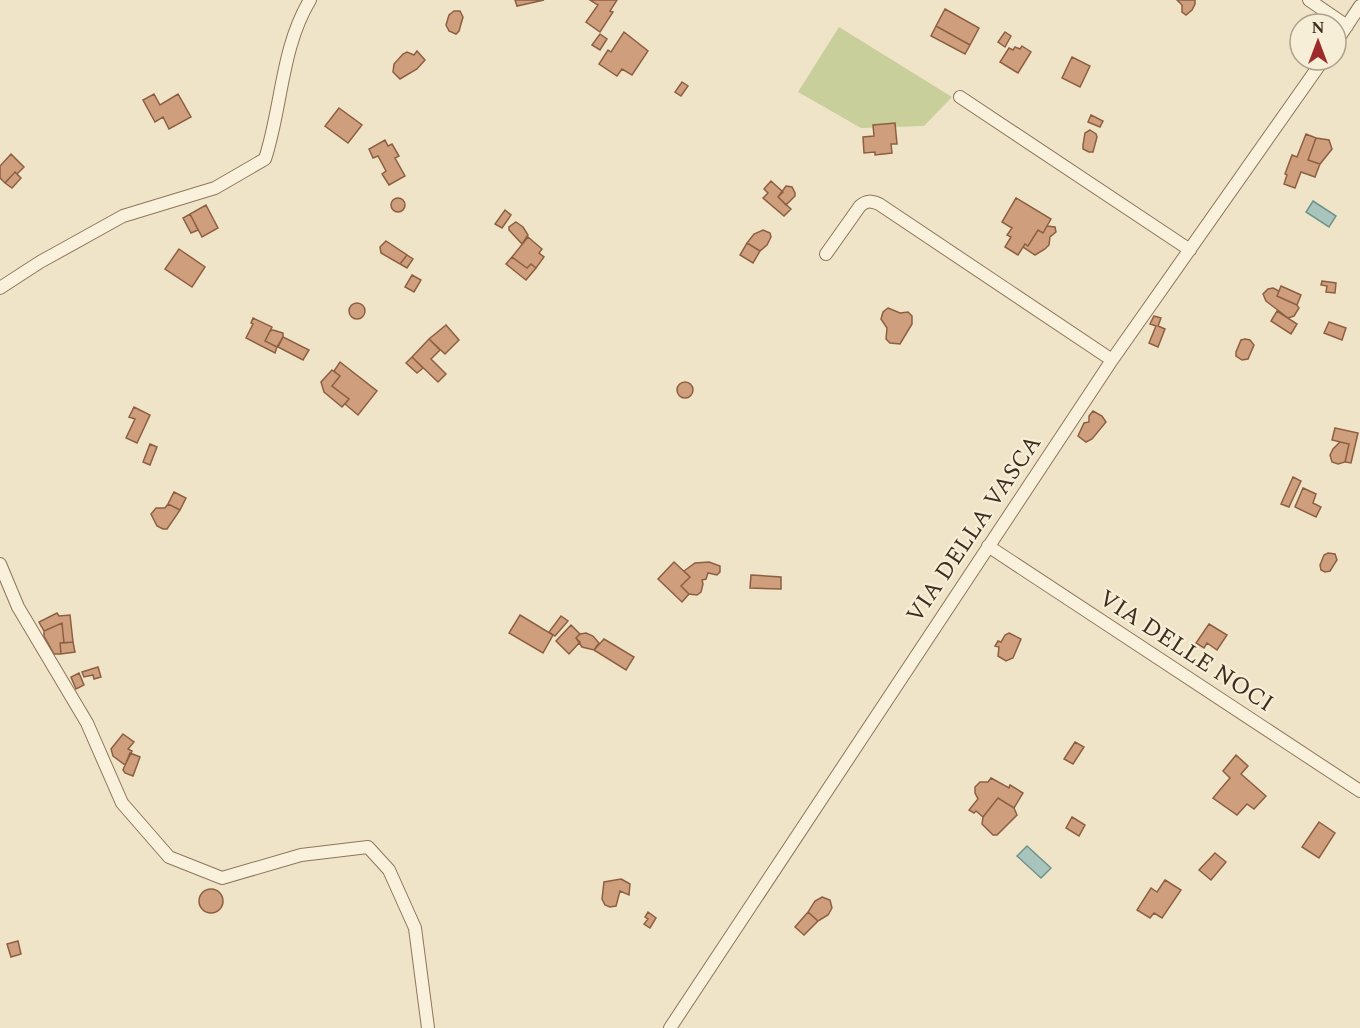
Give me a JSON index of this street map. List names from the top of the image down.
{
  "streets": {
    "street": ["VIA DELLA VASCA", "VIA DELLE NOCI"]
  },
  "crossings": [
    ["VIA DELLA VASCA", "VIA DELLE NOCI"]
  ],
  "north": "top"
}
